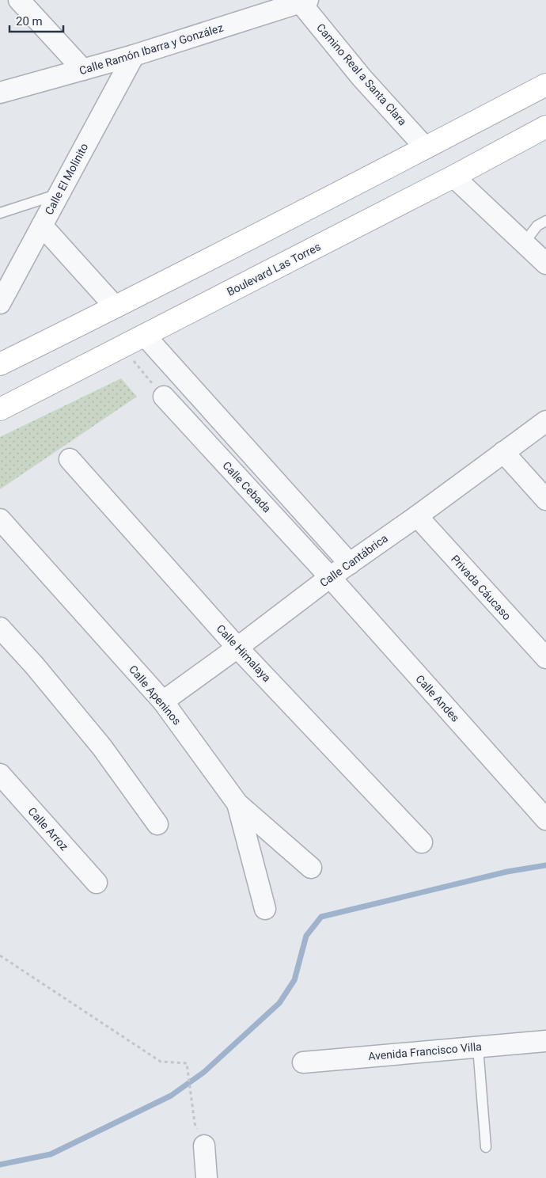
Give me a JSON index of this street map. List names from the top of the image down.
{
  "streets": {
    "main road": ["Boulevard Las Torres"],
    "street": [
      "Calle Ramón Ibarra y González",
      "Camino Real a Santa Clara",
      "Calle El Molinito",
      "Calle Cebada",
      "Calle Cantábrica",
      "Privada Cáucaso",
      "Calle Himalaya",
      "Calle Apeninos",
      "Calle Andes",
      "Calle Arroz",
      "Avenida Francisco Villa"
    ]
  },
  "crossings": [
    ["Calle Ramón Ibarra y González", "Camino Real a Santa Clara"],
    ["Calle Ramón Ibarra y González", "Calle El Molinito"],
    ["Calle Cebada", "Calle Cantábrica"],
    ["Calle Cebada", "Calle Andes"],
    ["Calle Cantábrica", "Privada Cáucaso"],
    ["Calle Cantábrica", "Calle Himalaya"],
    ["Calle Cantábrica", "Calle Apeninos"],
    ["Calle Cantábrica", "Calle Andes"]
  ],
  "scale_bar": "20 m"
}
